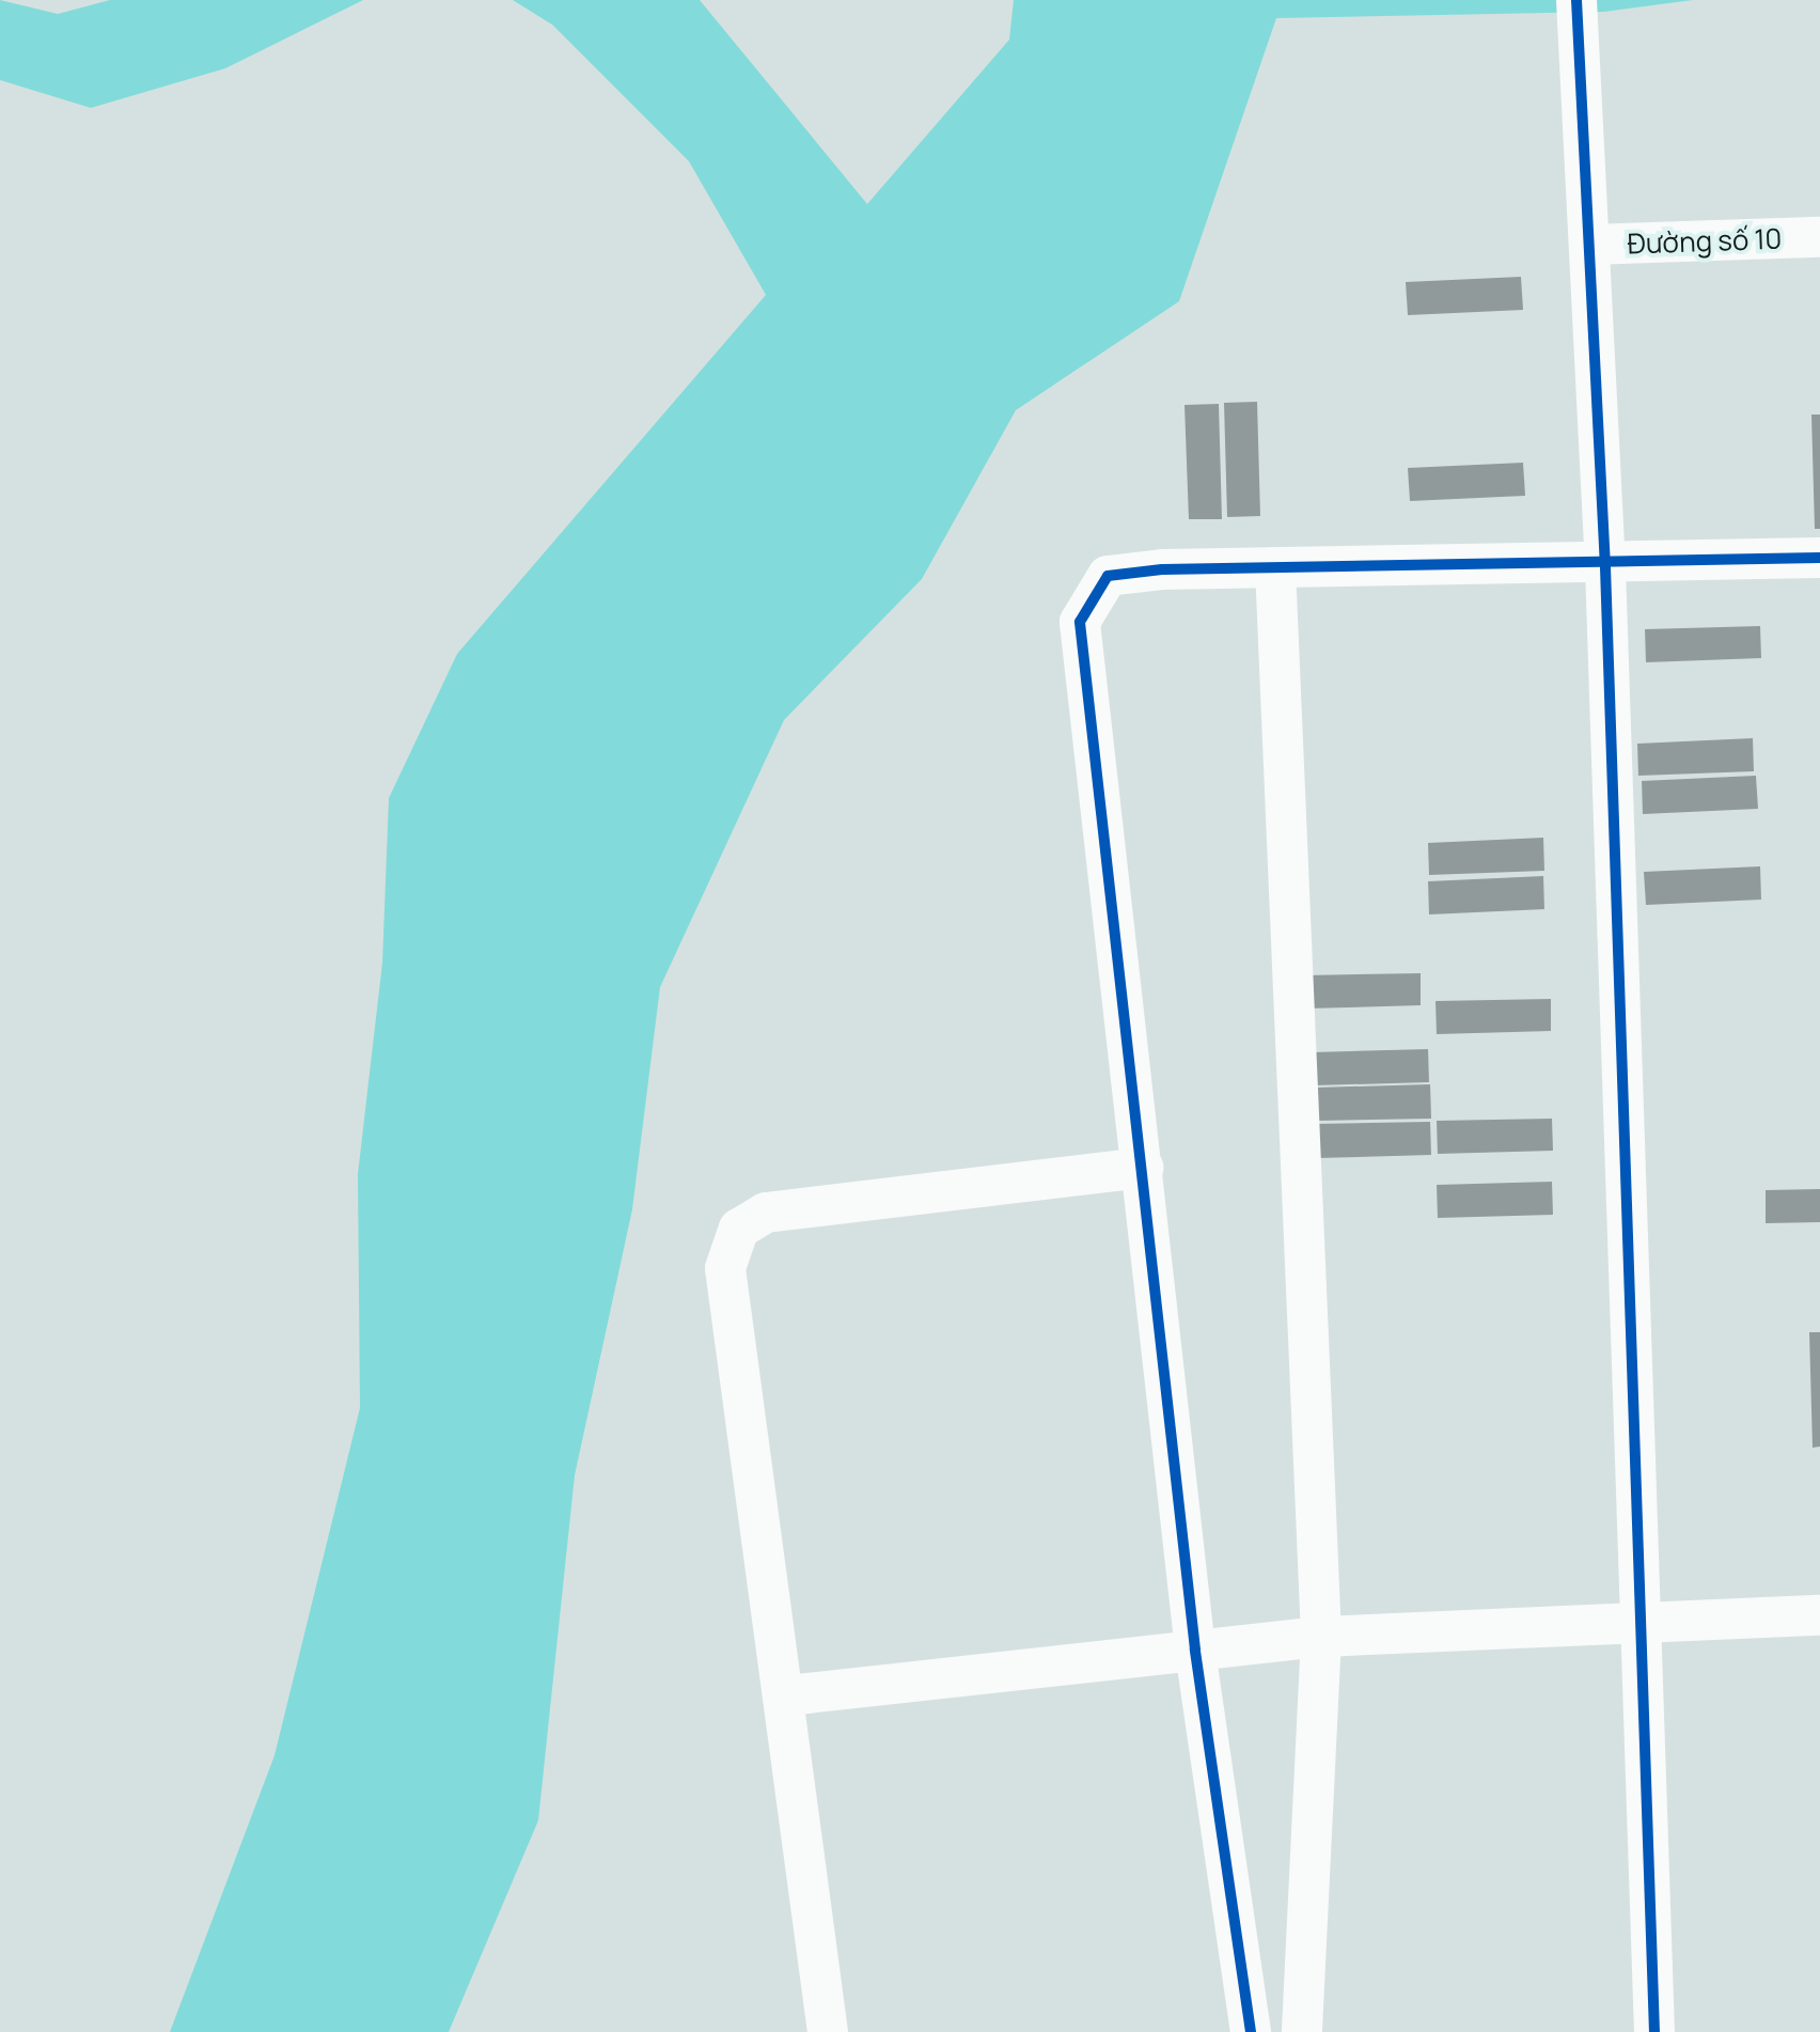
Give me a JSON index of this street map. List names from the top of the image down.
{
  "streets": {
    "street": ["Đường số 10"]
  }
}
